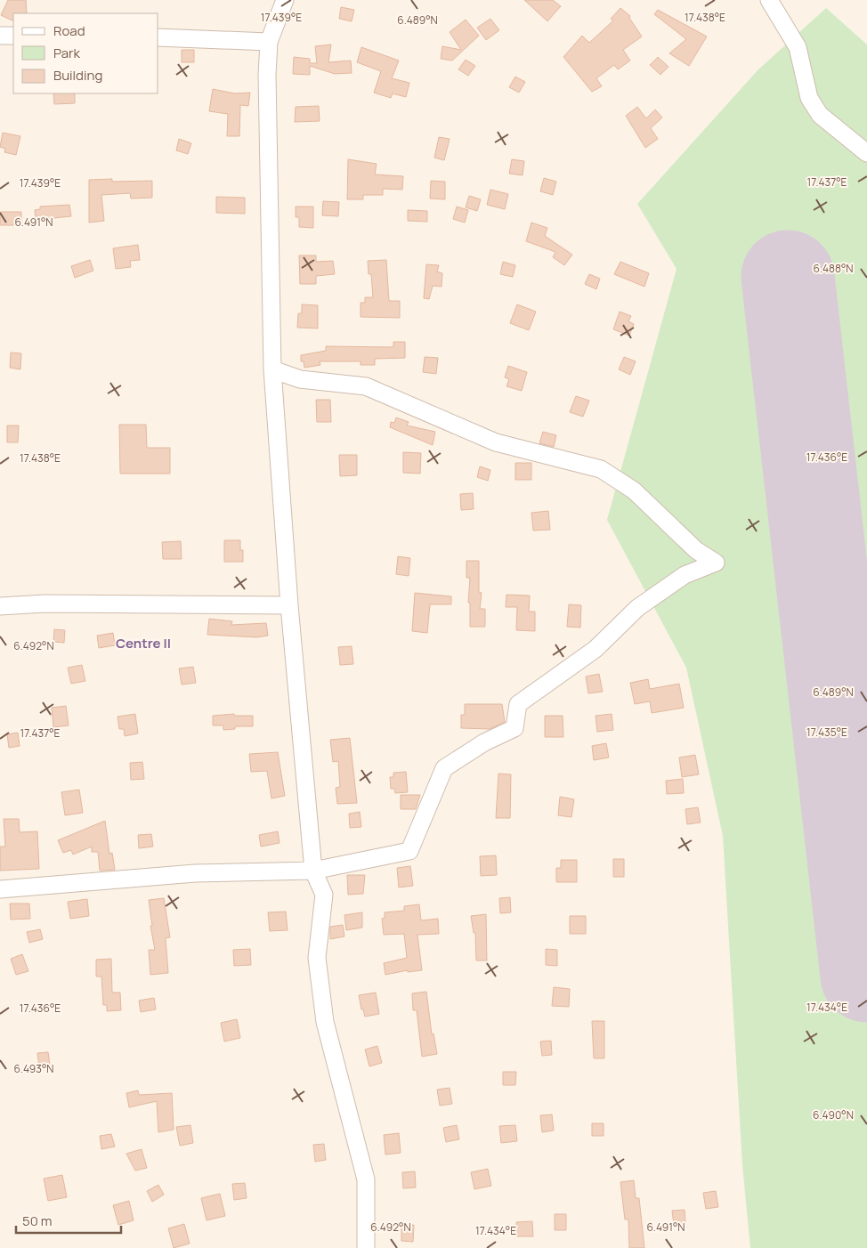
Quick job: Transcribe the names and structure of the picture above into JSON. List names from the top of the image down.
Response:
{
  "districts": ["Centre II"],
  "legend": ["Road", "Park", "Building"],
  "scale_bar": "50 m",
  "coordinates": [
    "17.439°E",
    "17.438°E",
    "6.489°N",
    "17.437°E",
    "6.491°N",
    "6.488°N",
    "17.436°E",
    "6.492°N",
    "17.435°E",
    "17.434°E",
    "6.493°N",
    "6.490°N"
  ]
}
